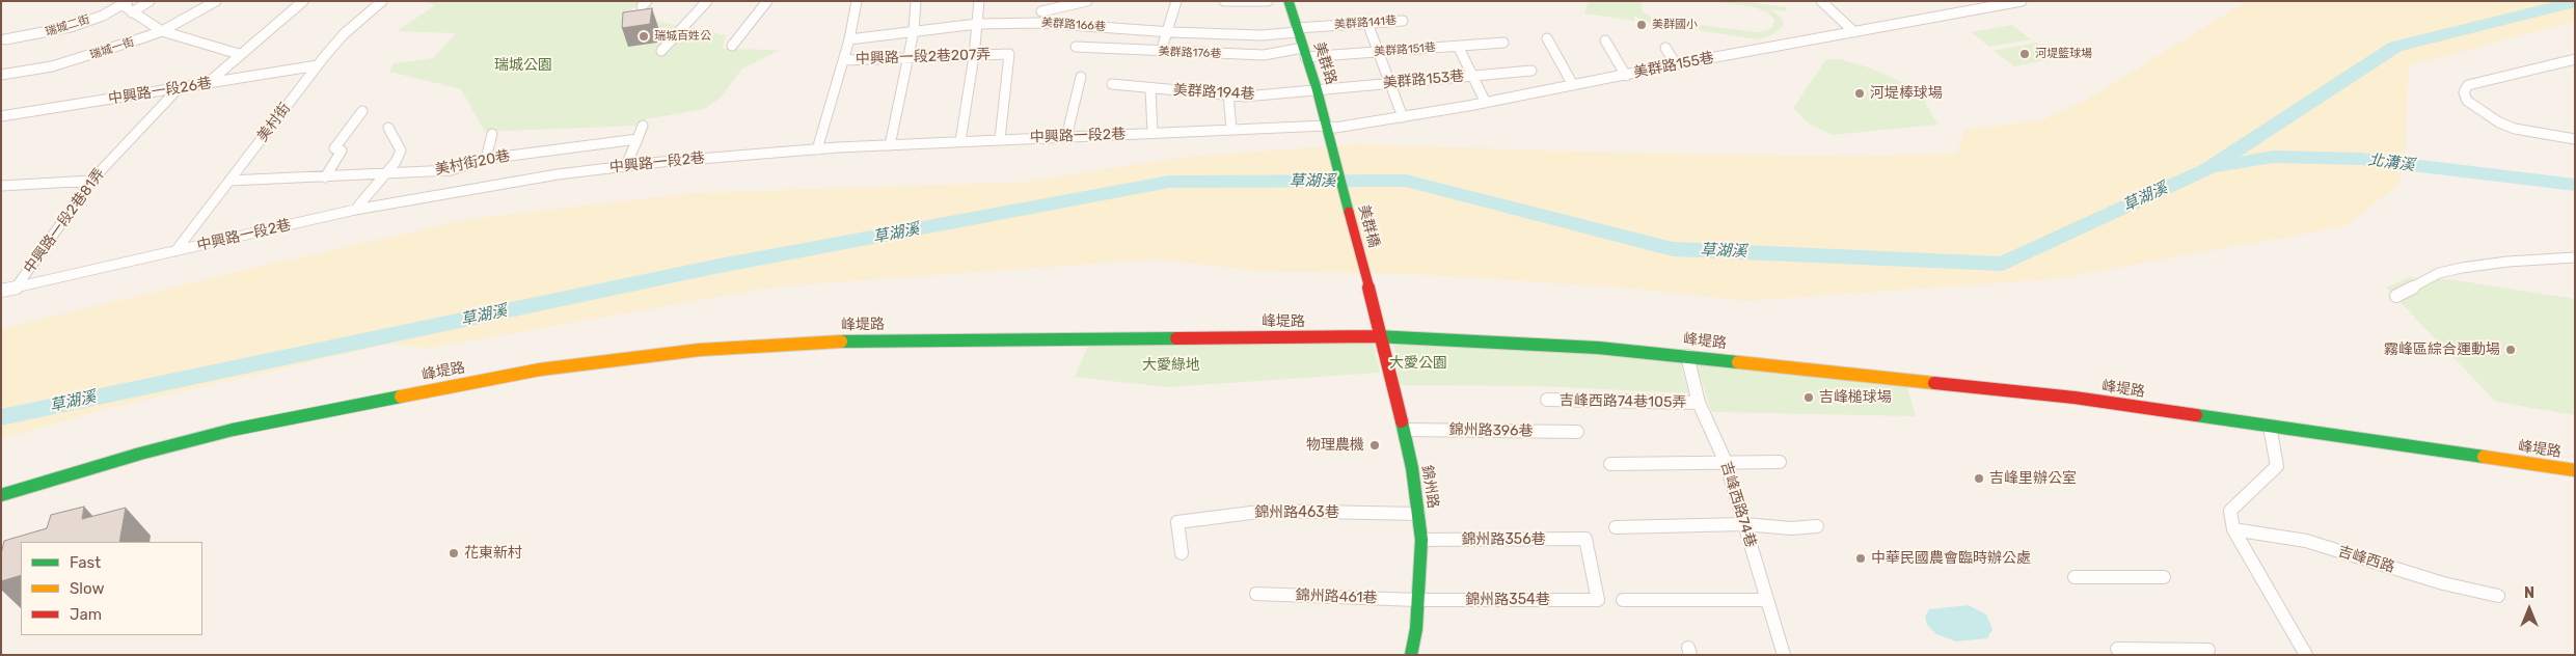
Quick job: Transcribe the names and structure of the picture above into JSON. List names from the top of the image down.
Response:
{
  "streets": {
    "street": [
      "美群路141巷",
      "美群路166巷",
      "瑞城二街",
      "瑞城一街",
      "美群路151巷",
      "美群路176巷",
      "中興路一段2巷207弄",
      "美群路",
      "美群路155巷",
      "美群路153巷",
      "中興路一段26巷",
      "美群路194巷",
      "美村街",
      "中興路一段2巷",
      "美村街20巷",
      "中興路一段2巷81弄",
      "美群橋",
      "峰堤路",
      "吉峰西路74巷105弄",
      "錦州路396巷",
      "錦州路",
      "吉峰西路74巷",
      "錦州路463巷",
      "錦州路356巷",
      "吉峰西路",
      "錦州路461巷",
      "錦州路354巷"
    ]
  },
  "crossings": [
    ["美群路141巷", "美群路166巷"],
    ["美群路141巷", "美群路"],
    ["美群路166巷", "美群路"],
    ["美群路151巷", "美群路176巷"],
    ["美群路151巷", "美群路"],
    ["美群路176巷", "美群路"],
    ["中興路一段2巷207弄", "中興路一段2巷"],
    ["美群路", "美群路155巷"],
    ["美群路", "美群路153巷"],
    ["美群路", "美群路194巷"],
    ["美群路", "中興路一段2巷"],
    ["美群路", "美群橋"],
    ["美群路155巷", "中興路一段2巷"],
    ["美群路155巷", "美群橋"],
    ["美群路153巷", "美群路194巷"],
    ["中興路一段26巷", "美村街"],
    ["中興路一段26巷", "中興路一段2巷81弄"],
    ["美村街", "中興路一段2巷"],
    ["美村街", "美村街20巷"],
    ["中興路一段2巷", "中興路一段2巷81弄"],
    ["中興路一段2巷", "美群橋"],
    ["美群橋", "峰堤路"],
    ["美群橋", "錦州路"],
    ["峰堤路", "錦州路"],
    ["峰堤路", "吉峰西路74巷"],
    ["吉峰西路74巷105弄", "吉峰西路74巷"],
    ["錦州路396巷", "錦州路"],
    ["錦州路", "錦州路463巷"],
    ["錦州路", "錦州路356巷"],
    ["錦州路", "錦州路461巷"],
    ["錦州路", "錦州路354巷"],
    ["錦州路356巷", "錦州路354巷"],
    ["錦州路461巷", "錦州路354巷"]
  ],
  "water": ["北溝溪", "草湖溪"],
  "parks": ["瑞城公園", "大愛公園", "大愛綠地"],
  "places": [
    "美群國小",
    "瑞城百姓公",
    "河堤籃球場",
    "河堤棒球場",
    "霧峰區綜合運動場",
    "吉峰槌球場",
    "物理農機",
    "吉峰里辦公室",
    "花東新村",
    "中華民國農會臨時辦公處"
  ],
  "legend": ["Fast", "Slow", "Jam"],
  "north": "top"
}
